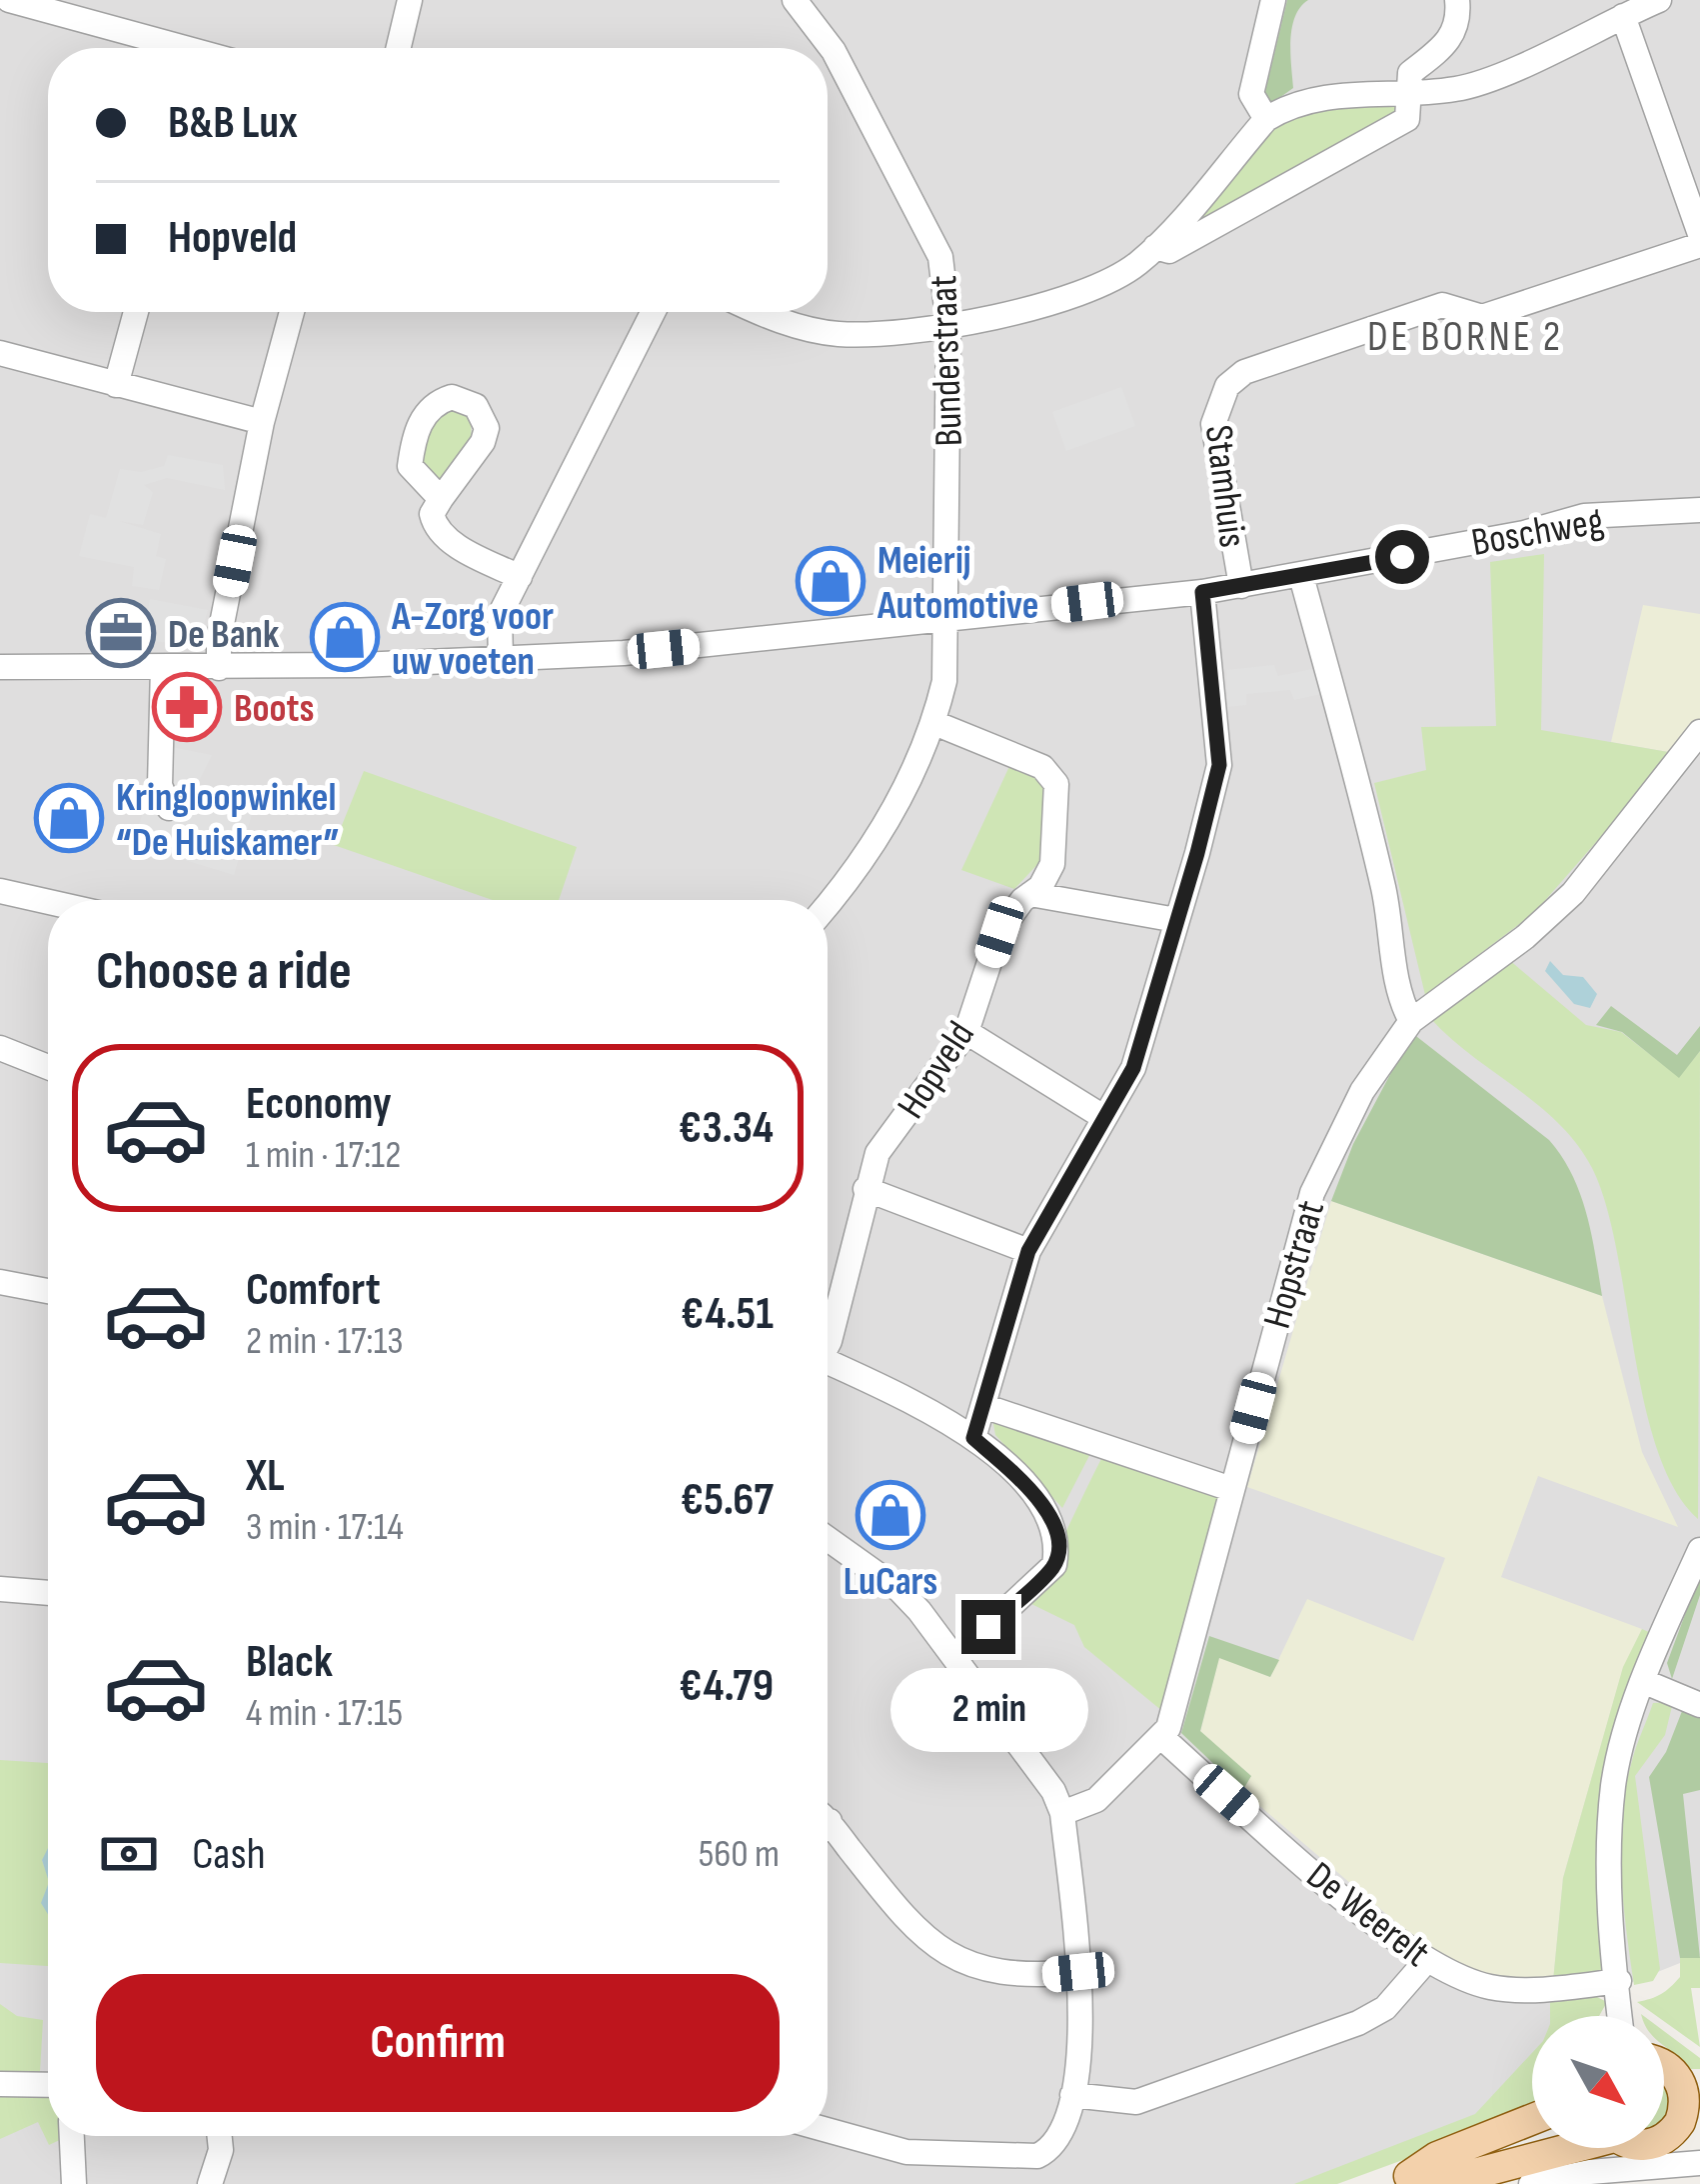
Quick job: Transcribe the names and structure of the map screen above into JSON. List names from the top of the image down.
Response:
{
  "streets": {
    "street": [
      "Bunderstraat",
      "Stamhuis",
      "Boschweg",
      "Hopveld",
      "Hopstraat",
      "De Weerelt"
    ]
  },
  "crossings": [
    ["Bunderstraat", "Boschweg"],
    ["Bunderstraat", "Hopveld"],
    ["Stamhuis", "Boschweg"],
    ["Hopstraat", "De Weerelt"]
  ],
  "districts": ["DE BORNE 2"],
  "places": {
    "shop": [
      "Meierij Automotive",
      "A-Zorg voor uw voeten",
      "Kringloopwinkel “De Huiskamer”",
      "LuCars"
    ],
    "office": ["De Bank"],
    "pharmacy": ["Boots"]
  },
  "north": "bottom right",
  "page": {
    "banner": ["B&B Lux", "Hopveld"],
    "heading": "Choose a ride",
    "list": [
      {
        "name": "Economy",
        "note": "1 min · 17:12",
        "value": "€3.34"
      },
      {
        "name": "Comfort",
        "note": "2 min · 17:13",
        "value": "€4.51"
      },
      {
        "name": "XL",
        "note": "3 min · 17:14",
        "value": "€5.67"
      },
      {
        "name": "Black",
        "note": "4 min · 17:15",
        "value": "€4.79"
      }
    ],
    "bubble": "2 min",
    "pay": ["Cash", "560 m"],
    "buttons": "Confirm"
  }
}
